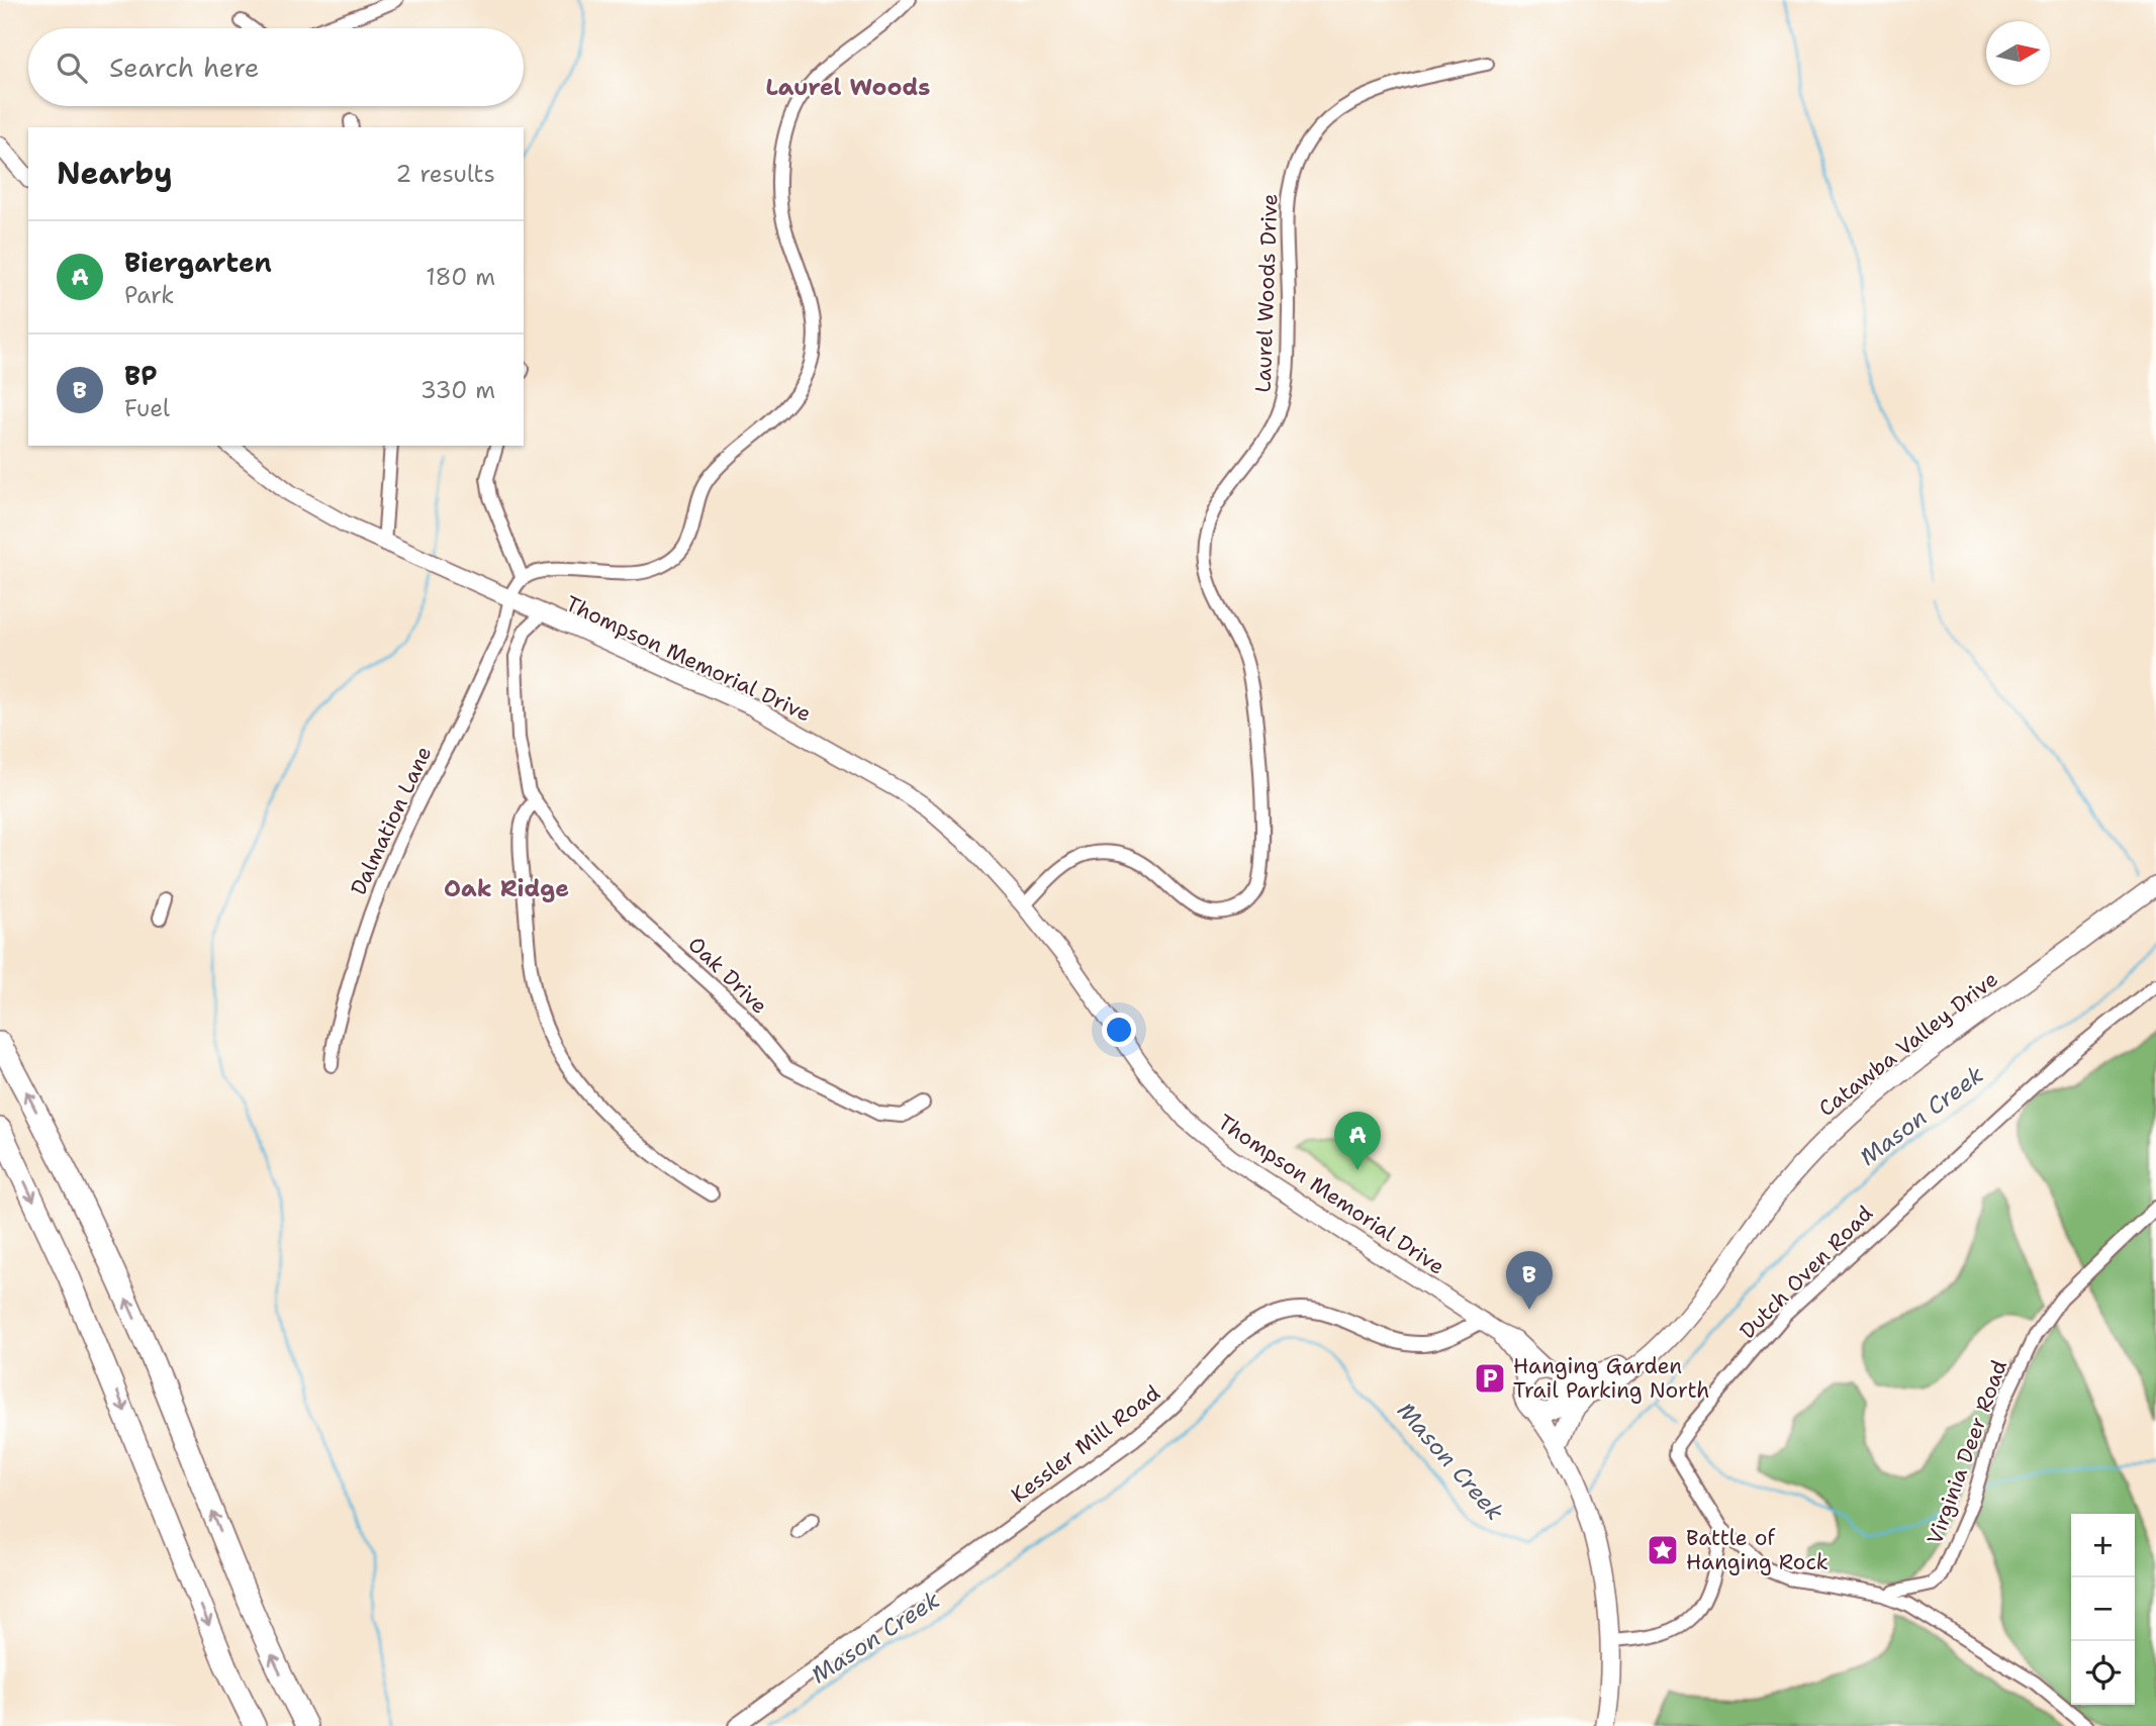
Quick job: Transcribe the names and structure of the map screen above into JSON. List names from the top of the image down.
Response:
{
  "streets": {
    "main road": ["Thompson Memorial Drive", "Catawba Valley Drive"],
    "street": [
      "Laurel Woods Drive",
      "Dalmation Lane",
      "Oak Drive",
      "Dutch Oven Road",
      "Kessler Mill Road",
      "Virginia Deer Road"
    ]
  },
  "crossings": [
    ["Laurel Woods Drive", "Thompson Memorial Drive"],
    ["Thompson Memorial Drive", "Dalmation Lane"],
    ["Thompson Memorial Drive", "Oak Drive"],
    ["Thompson Memorial Drive", "Catawba Valley Drive"],
    ["Thompson Memorial Drive", "Kessler Mill Road"]
  ],
  "districts": ["Laurel Woods", "Oak Ridge"],
  "water": ["Mason Creek"],
  "places": {
    "parking": ["Hanging Garden Trail Parking North"],
    "place": ["Battle of Hanging Rock"]
  },
  "north": "right",
  "page": {
    "search": "Search here",
    "heading": ["Nearby", "2 results"],
    "list": [
      {
        "mark": "A",
        "name": "Biergarten",
        "note": "Park",
        "value": "180 m"
      },
      {
        "mark": "B",
        "name": "BP",
        "note": "Fuel",
        "value": "330 m"
      }
    ],
    "pins": ["A", "B"],
    "map_buttons": ["+", "−"]
  }
}
